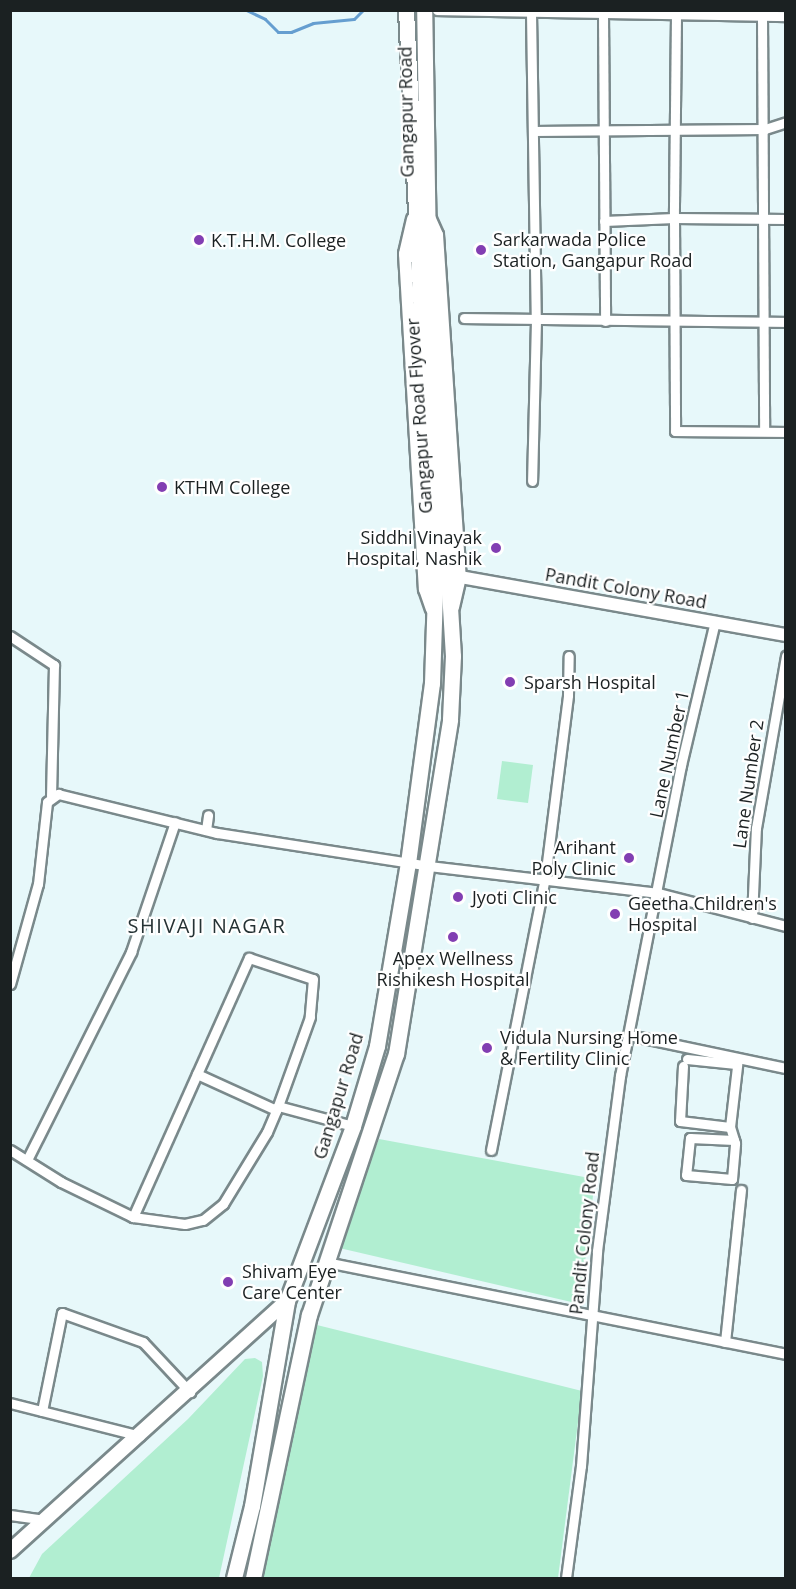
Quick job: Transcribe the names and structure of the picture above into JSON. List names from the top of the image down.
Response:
{
  "streets": {
    "main road": ["Gangapur Road", "Gangapur Road Flyover"],
    "street": ["Pandit Colony Road", "Lane Number 1", "Lane Number 2"]
  },
  "crossings": [
    ["Gangapur Road", "Gangapur Road Flyover"],
    ["Pandit Colony Road", "Lane Number 1"]
  ],
  "districts": ["SHIVAJI NAGAR"],
  "places": [
    "K.T.H.M. College",
    "Sarkarwada Police Station, Gangapur Road",
    "KTHM College",
    "Siddhi Vinayak Hospital, Nashik",
    "Sparsh Hospital",
    "Arihant Poly Clinic",
    "Jyoti Clinic",
    "Geetha Children's Hospital",
    "Apex Wellness Rishikesh Hospital",
    "Vidula Nursing Home & Fertility Clinic",
    "Shivam Eye Care Center"
  ]
}
